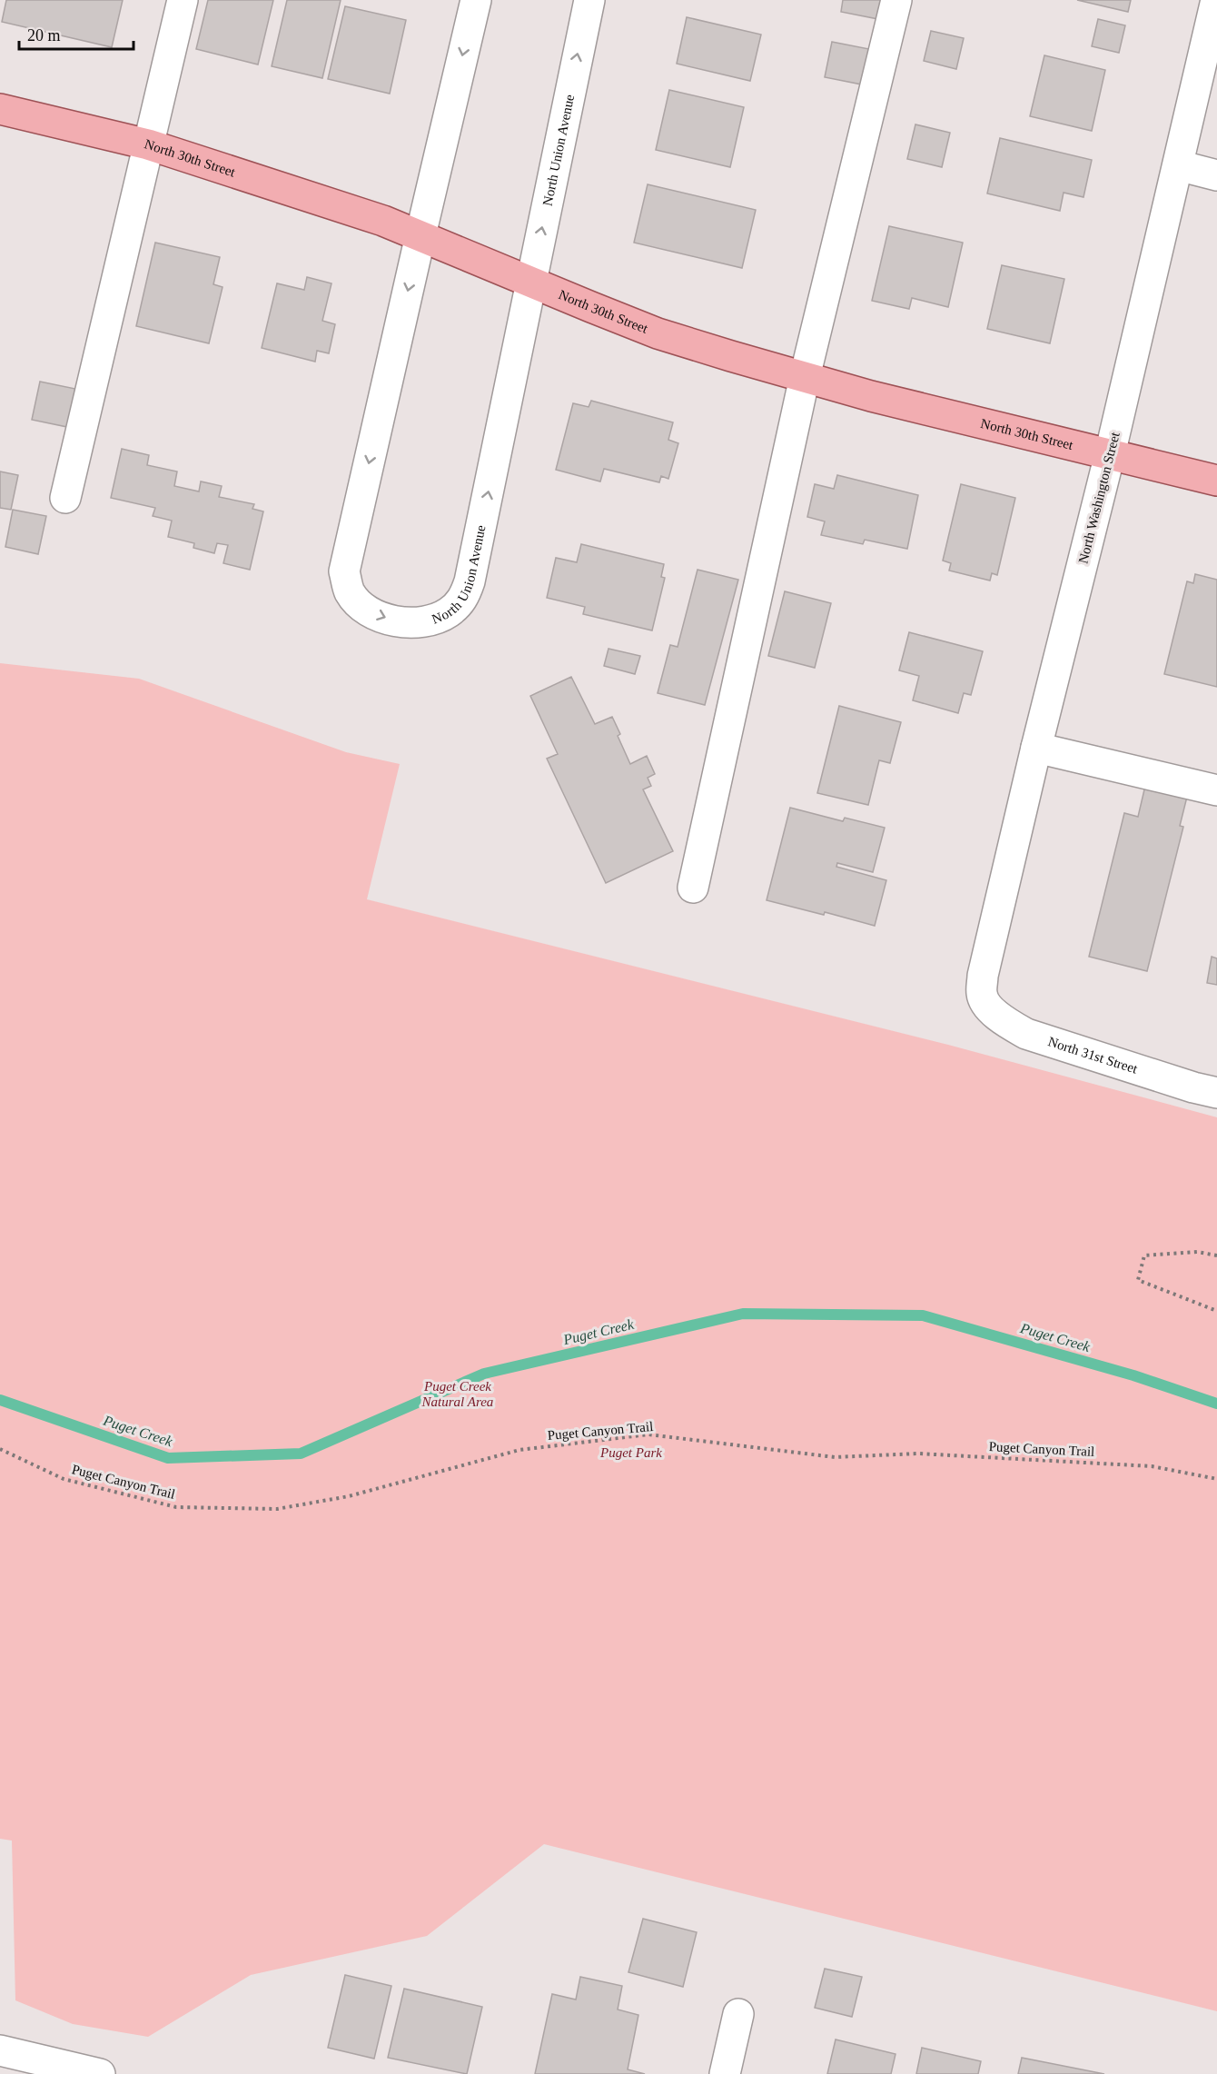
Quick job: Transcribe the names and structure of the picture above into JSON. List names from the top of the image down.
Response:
{
  "streets": {
    "main road": ["North 30th Street"],
    "street": ["North Union Avenue", "North Washington Street", "North 31st Street"],
    "path": ["Puget Canyon Trail"]
  },
  "crossings": [
    ["North Union Avenue", "North 30th Street"],
    ["North 30th Street", "North Washington Street"],
    ["North Washington Street", "North 31st Street"]
  ],
  "water": ["Puget Creek"],
  "parks": ["Puget Creek Natural Area", "Puget Park"],
  "scale_bar": "20 m"
}
